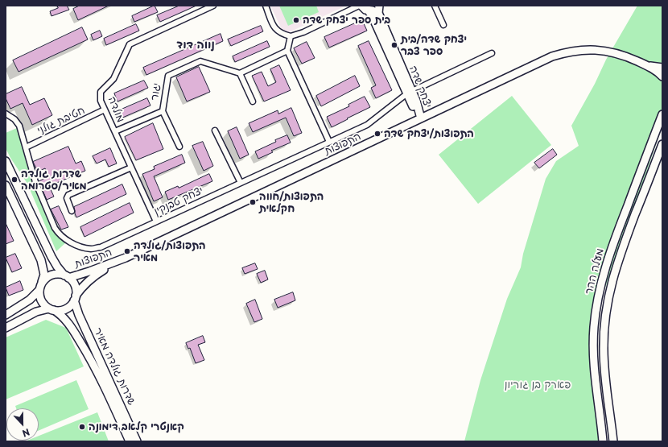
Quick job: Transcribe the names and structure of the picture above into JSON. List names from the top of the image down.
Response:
{
  "streets": {
    "main road": [
      "יצחק שדה",
      "התפוצות",
      "מעלה ההר",
      "שדרות גולדה מאיר"
    ],
    "street": [
      "יגור",
      "מולדה",
      "חטיבת גולני",
      "יצחק טבנקין"
    ]
  },
  "crossings": [
    ["יצחק שדה", "התפוצות"],
    ["יצחק שדה", "יצחק טבנקין"],
    ["יגור", "מולדה"],
    ["מולדה", "חטיבת גולני"],
    ["מולדה", "יצחק טבנקין"],
    ["חטיבת גולני", "יצחק טבנקין"],
    ["התפוצות", "שדרות גולדה מאיר"]
  ],
  "districts": ["נווה דוד"],
  "parks": ["פארק בן גוריון"],
  "places": [
    "בית ספר יצחק שדה",
    "יצחק שדה/בית ספר צבר",
    "התפוצות/יצחק שדה",
    "שדרות גולדה מאיר/סטרומה",
    "התפוצות/חווה חקלאית",
    "התפוצות/גולדה מאיר",
    "קאנטרי קלאב דימונה"
  ],
  "north": "bottom"
}
